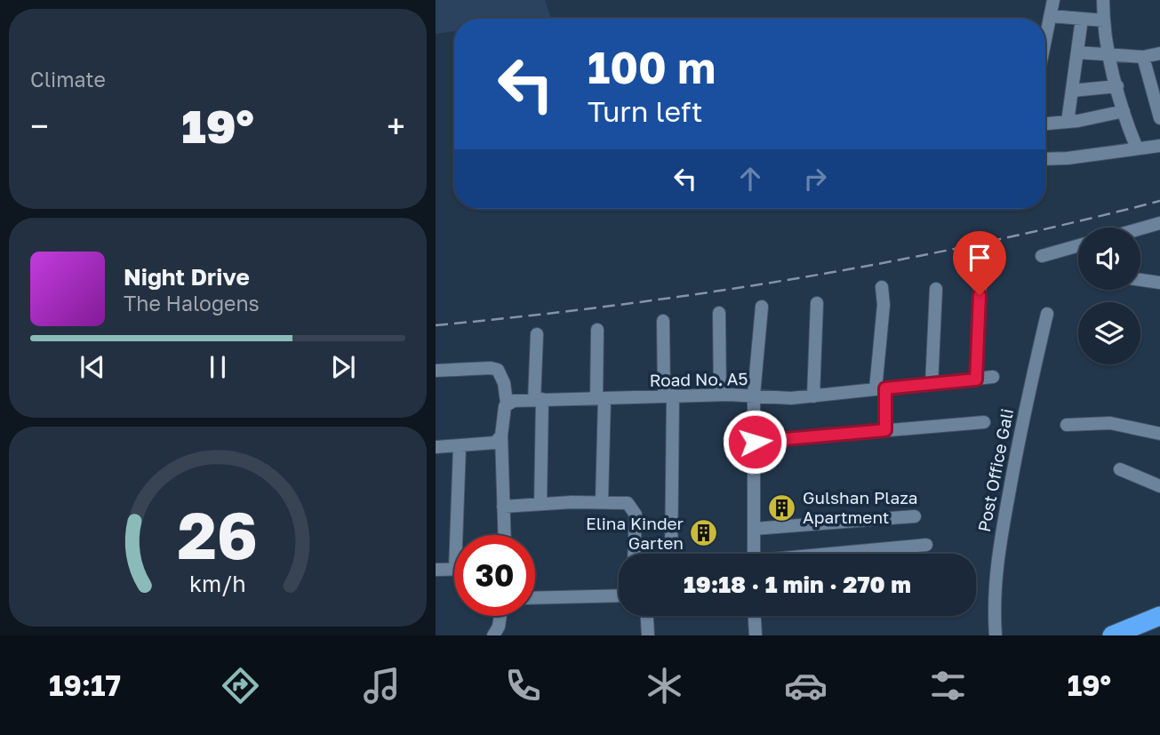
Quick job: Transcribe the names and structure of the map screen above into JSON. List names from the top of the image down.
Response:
{
  "streets": {
    "street": ["Road No. A5", "Post Office Gali"]
  },
  "places": {
    "building": ["Gulshan Plaza Apartment", "Elina Kinder Garten"]
  },
  "page": {
    "tile": "Climate",
    "turn": ["100 m", "Turn left"],
    "heat": ["−", "19°", "+"],
    "song": ["Night Drive", "The Halogens"],
    "limit": "30",
    "trip": "19:18 · 1 min · 270 m",
    "tabs": ["19:17", "19°"],
    "gauge": ["26", "km/h"]
  }
}
